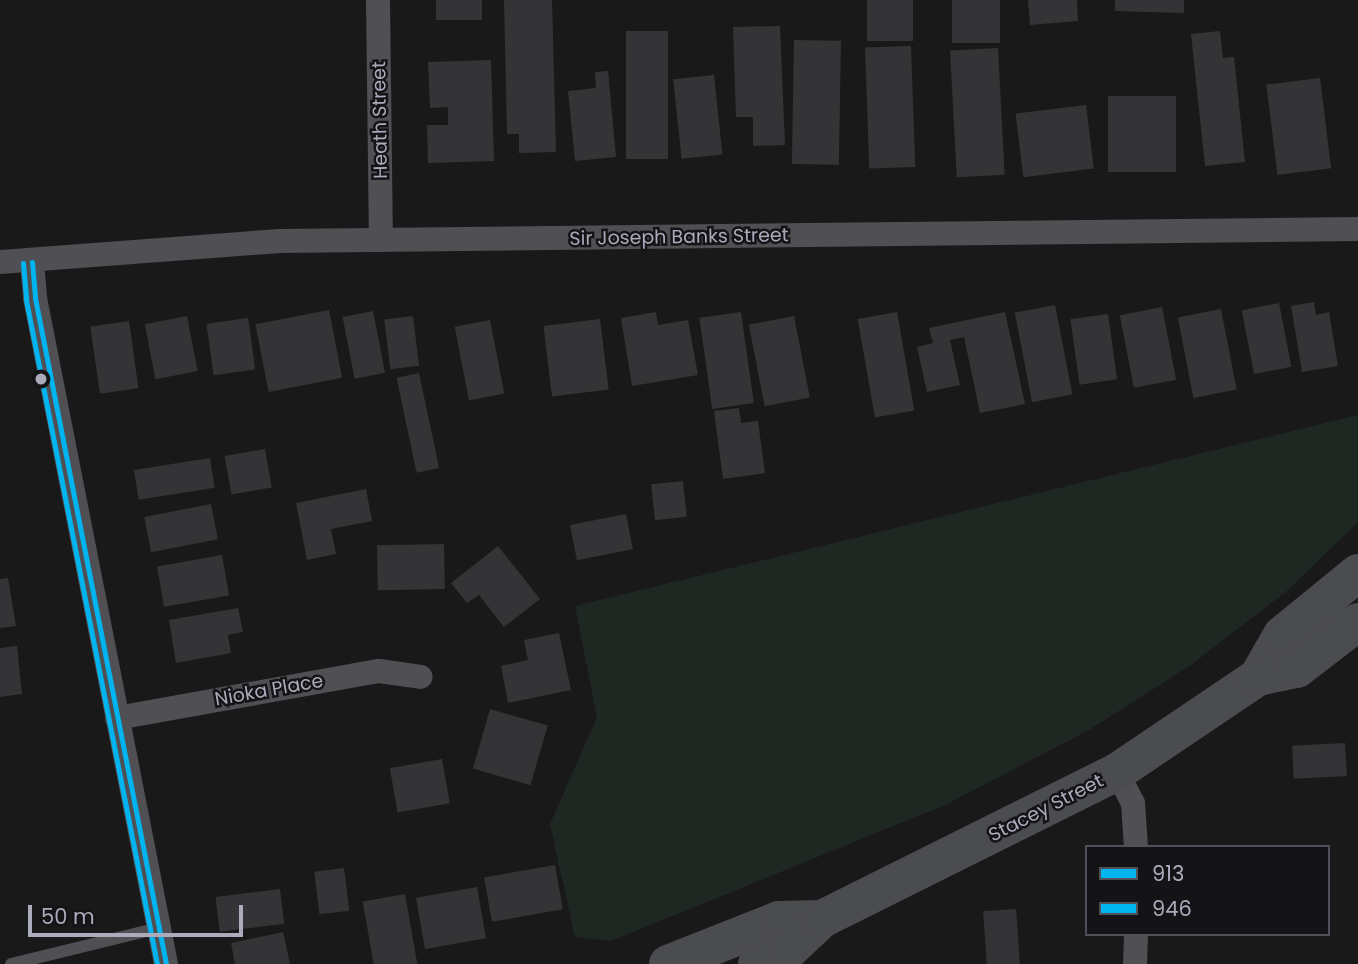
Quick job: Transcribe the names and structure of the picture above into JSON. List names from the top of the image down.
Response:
{
  "streets": {
    "highway": ["Stacey Street"],
    "street": ["Heath Street", "Sir Joseph Banks Street", "Nioka Place"]
  },
  "crossings": [
    ["Heath Street", "Sir Joseph Banks Street"]
  ],
  "lines": ["transit line 913", "transit line 946"],
  "legend": ["913", "946"],
  "scale_bar": "50 m"
}
